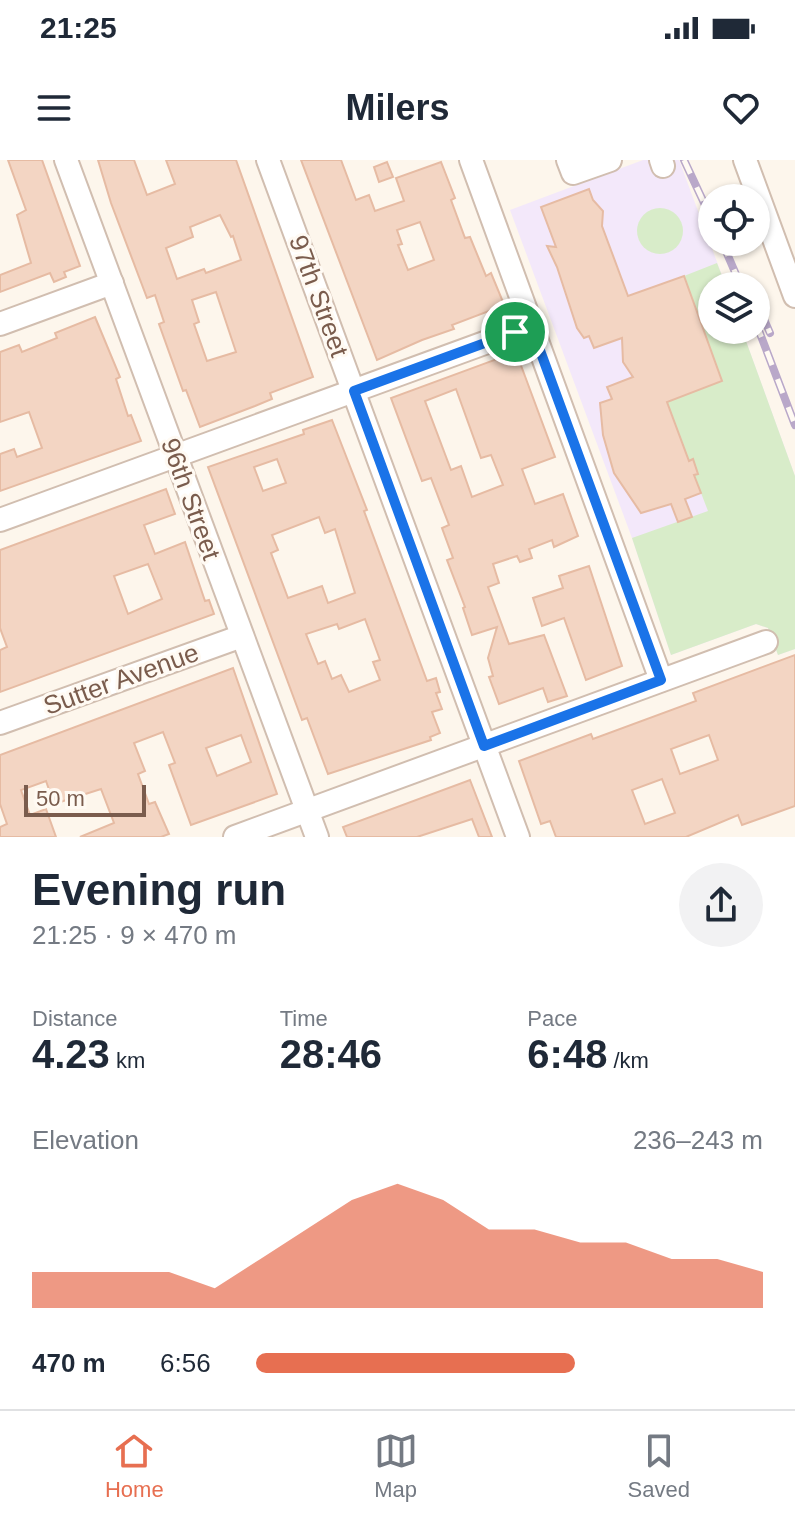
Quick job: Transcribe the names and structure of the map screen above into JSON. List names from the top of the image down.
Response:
{
  "streets": {
    "street": ["97th Street", "96th Street", "Sutter Avenue"]
  },
  "crossings": [
    ["96th Street", "Sutter Avenue"]
  ],
  "scale_bar": "50 m",
  "page": {
    "status": "21:25",
    "header": "Milers",
    "scale": "50 m",
    "heading": ["Evening run", "21:25 · 9 × 470 m"],
    "stats": [
      ["Distance", "4.23 km"],
      ["Time", "28:46"],
      ["Pace", "6:48 /km"]
    ],
    "chart": ["Elevation", "236–243 m"],
    "list": [
      {
        "name": "470 m",
        "note": "6:56"
      }
    ],
    "tabs": ["Home", "Map", "Saved"]
  }
}
